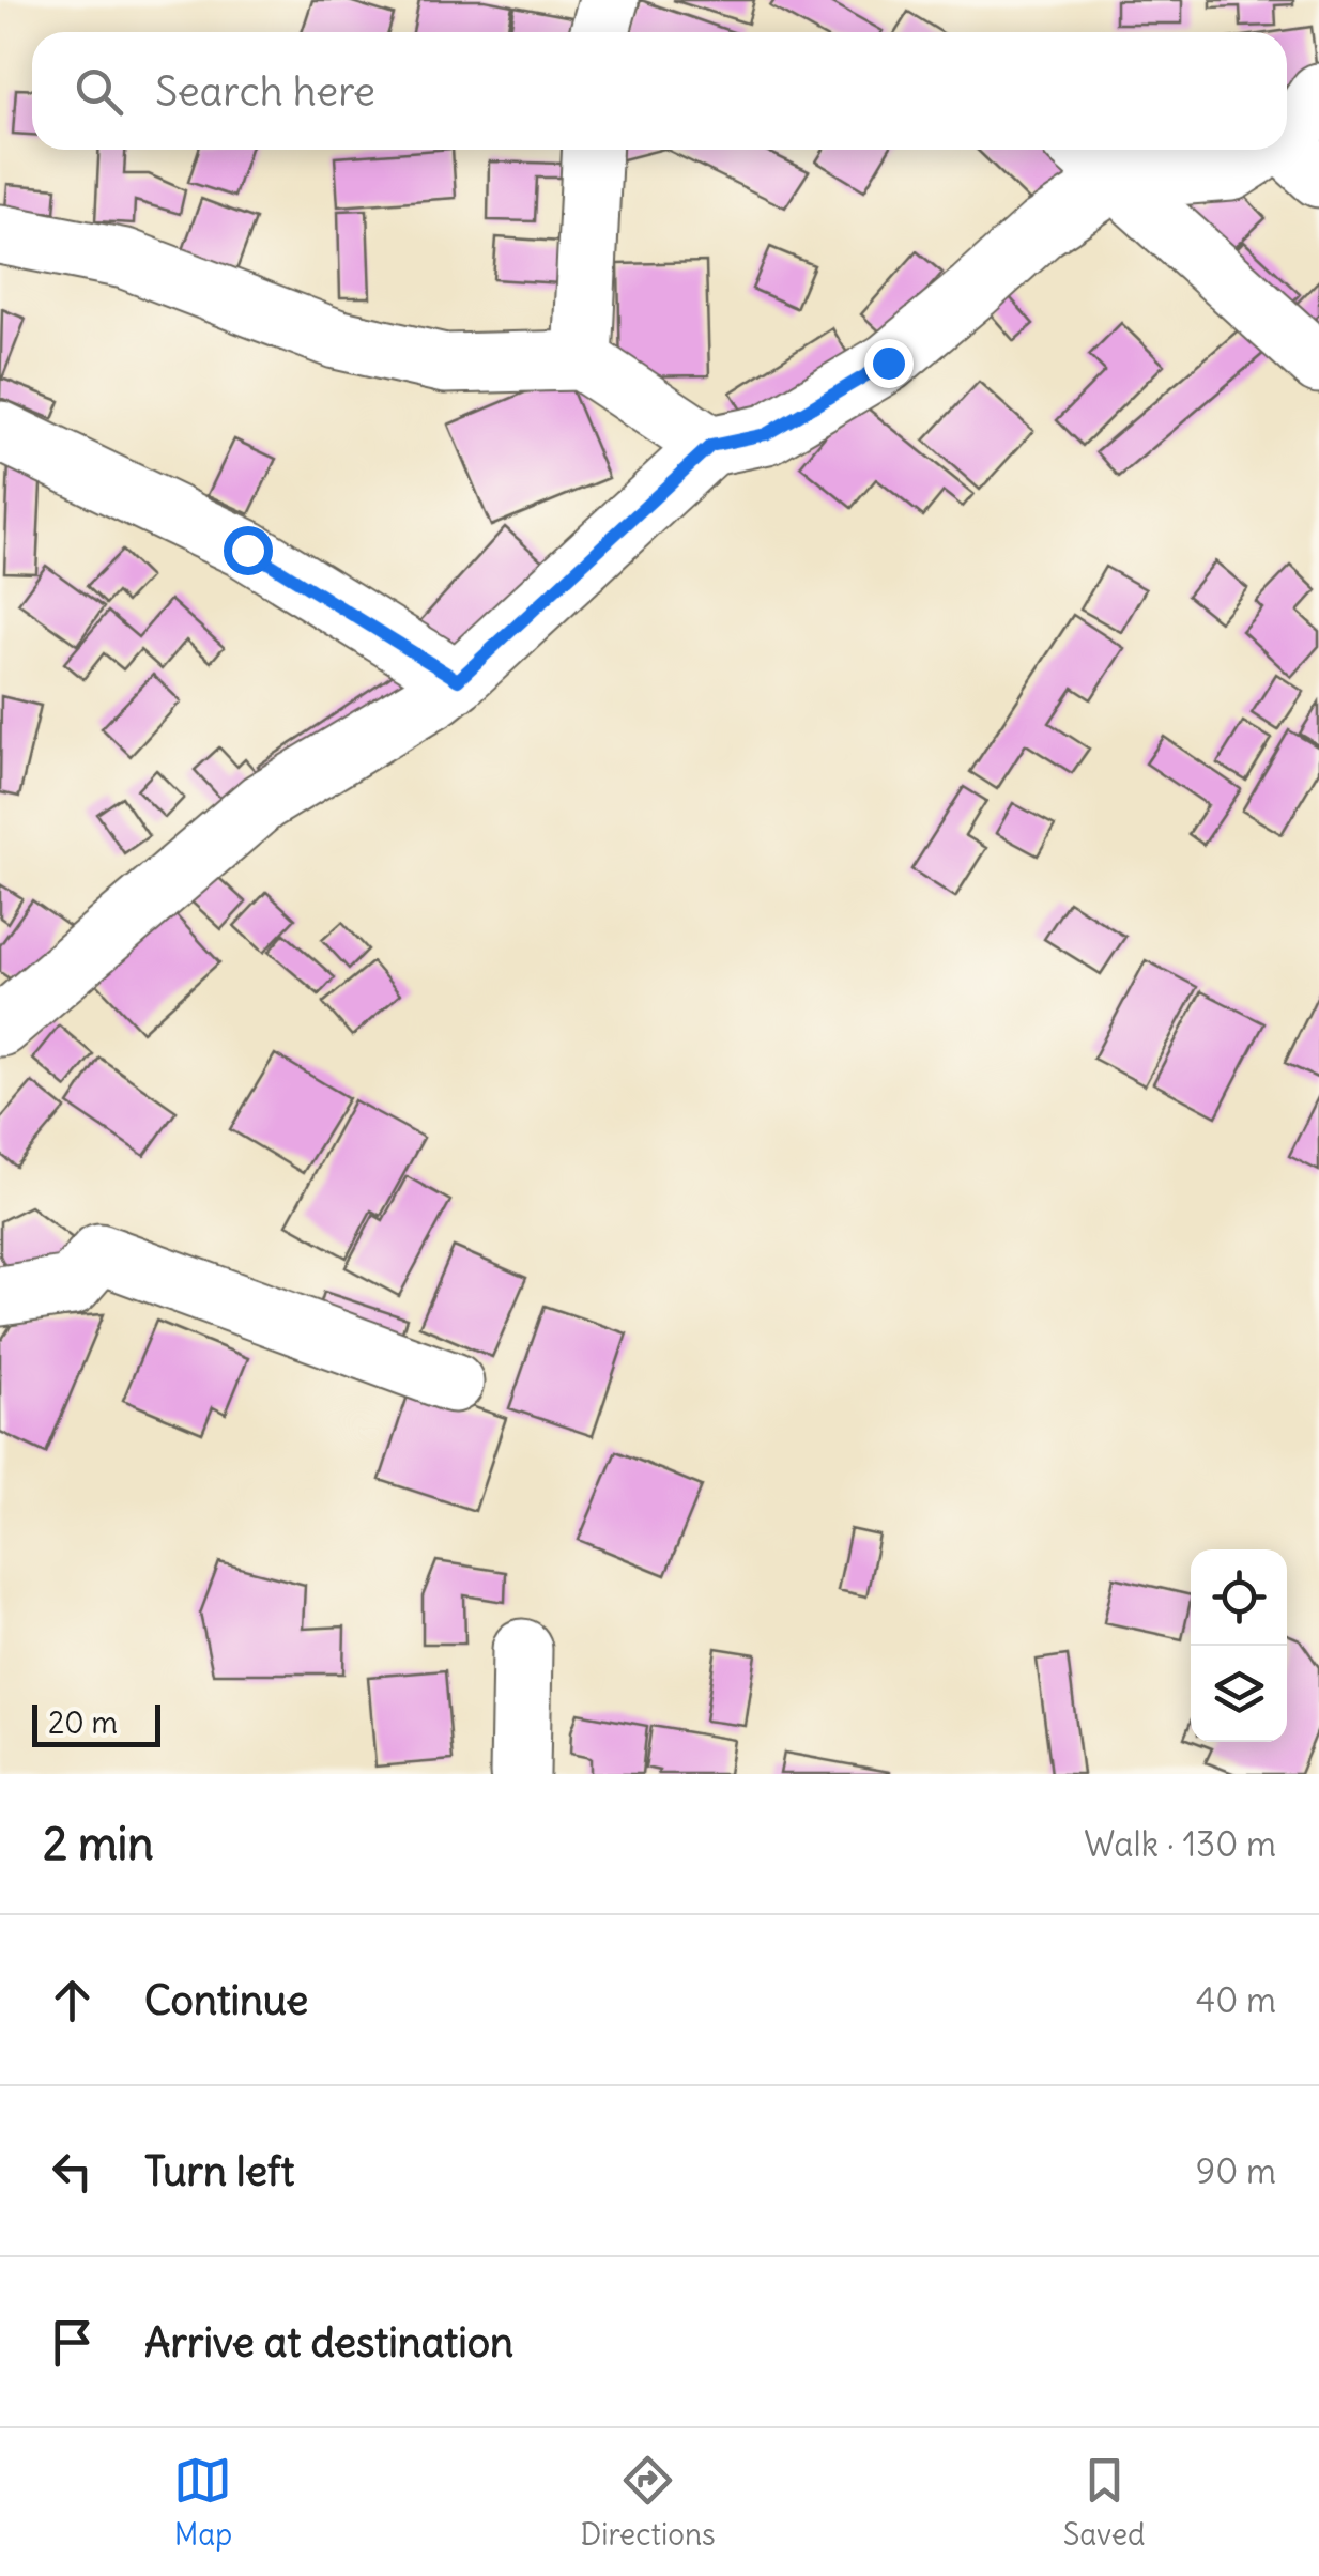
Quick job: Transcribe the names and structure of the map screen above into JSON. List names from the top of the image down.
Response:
{
  "scale_bar": "20 m",
  "page": {
    "search": "Search here",
    "scale": "20 m",
    "heading": ["2 min", "Walk · 130 m"],
    "list": [
      ["Continue", "40 m"],
      ["Turn left", "90 m"],
      "Arrive at destination"
    ],
    "nav": ["Map", "Directions", "Saved"]
  }
}
